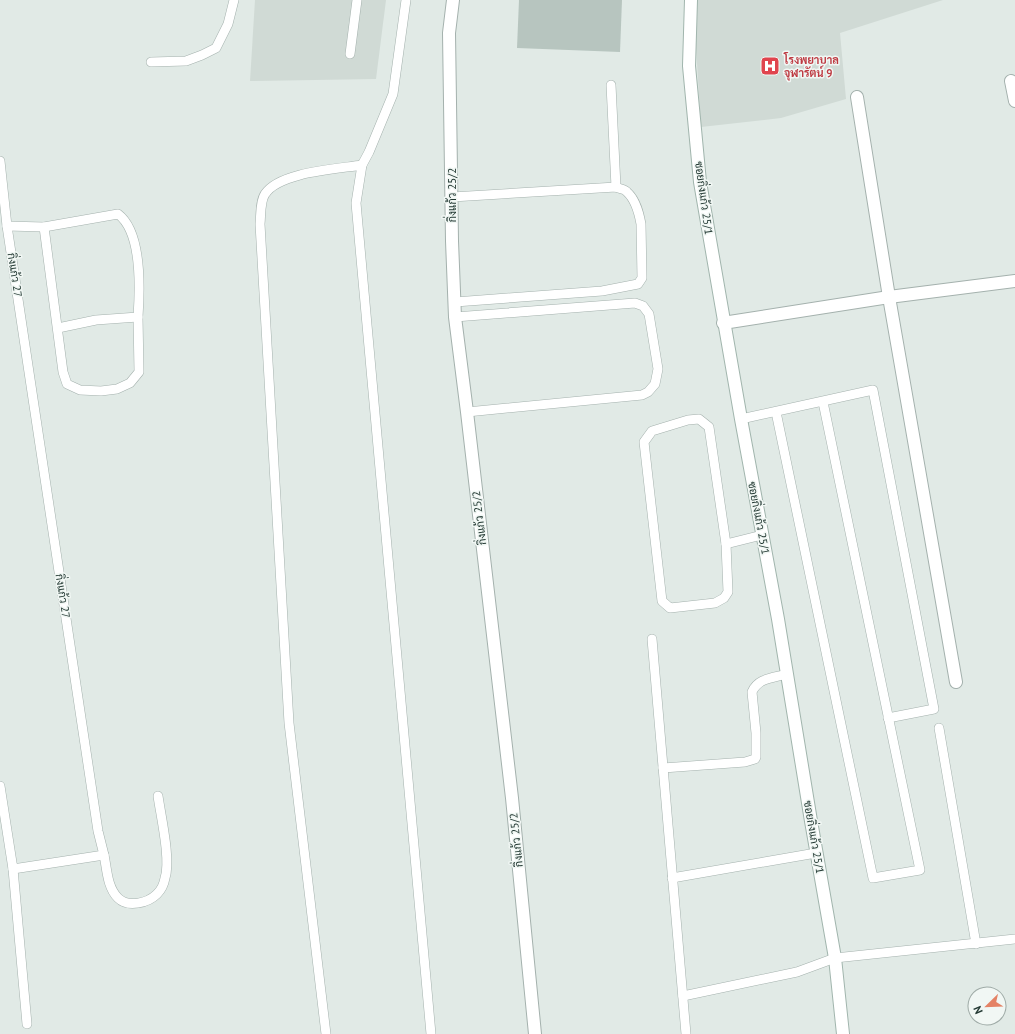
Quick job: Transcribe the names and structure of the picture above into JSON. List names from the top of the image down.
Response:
{
  "streets": {
    "street": ["กิ่งแก้ว 25/2", "ซอยกิ่งแก้ว 25/1"],
    "lane": ["กิ่งแก้ว 27"]
  },
  "places": {
    "hospital": ["โรงพยาบาล จุฬารัตน์ 9"]
  },
  "north": "bottom left"
}
